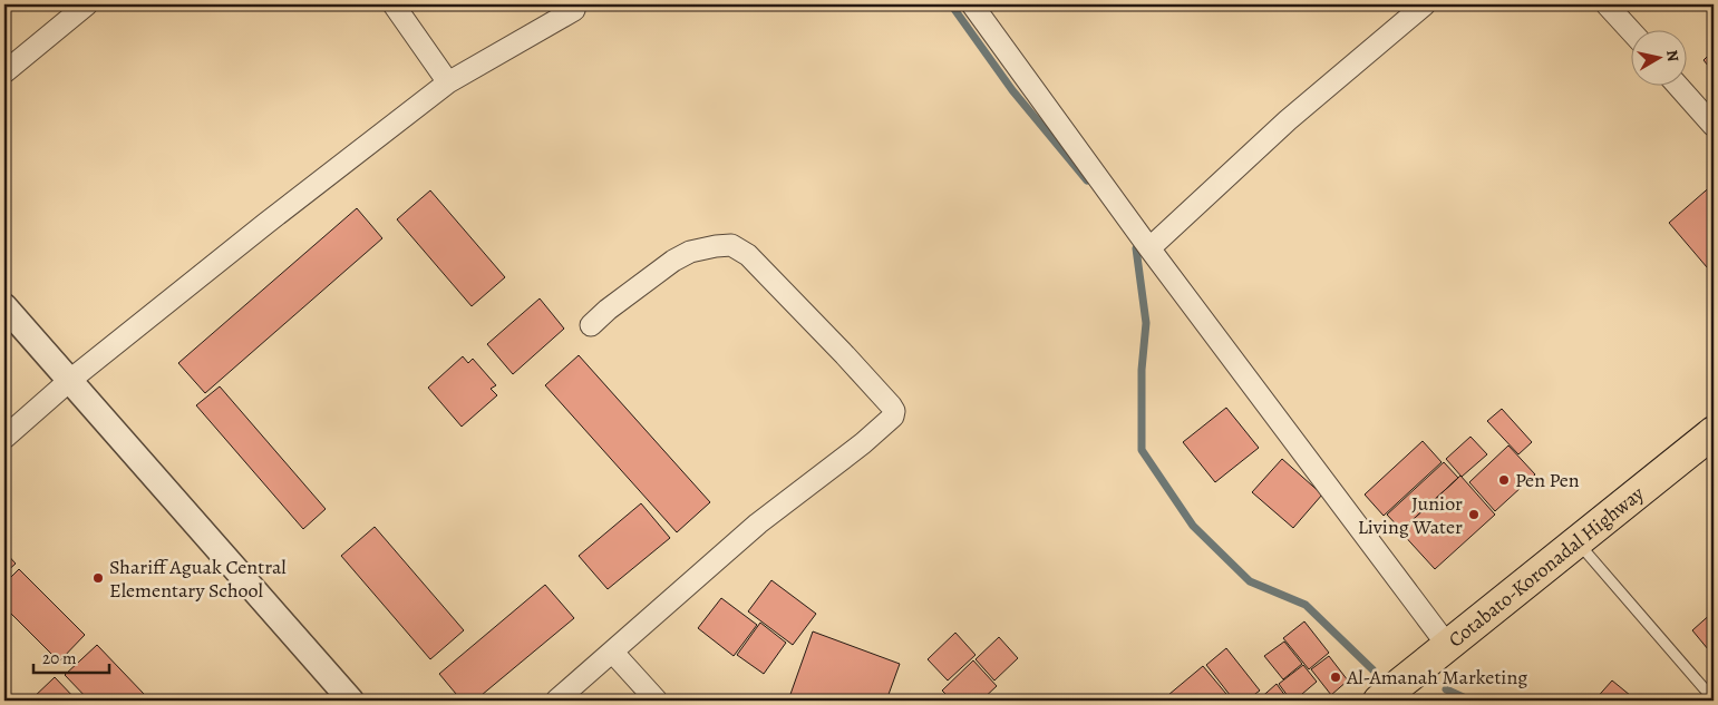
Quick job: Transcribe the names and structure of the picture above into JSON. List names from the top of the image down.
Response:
{
  "streets": {
    "highway": ["Cotabato-Koronadal Highway"]
  },
  "places": [
    "Pen Pen",
    "Junior Living Water",
    "Shariff Aguak Central Elementary School",
    "Al-Amanah Marketing"
  ],
  "scale_bar": "20 m",
  "north": "right"
}
